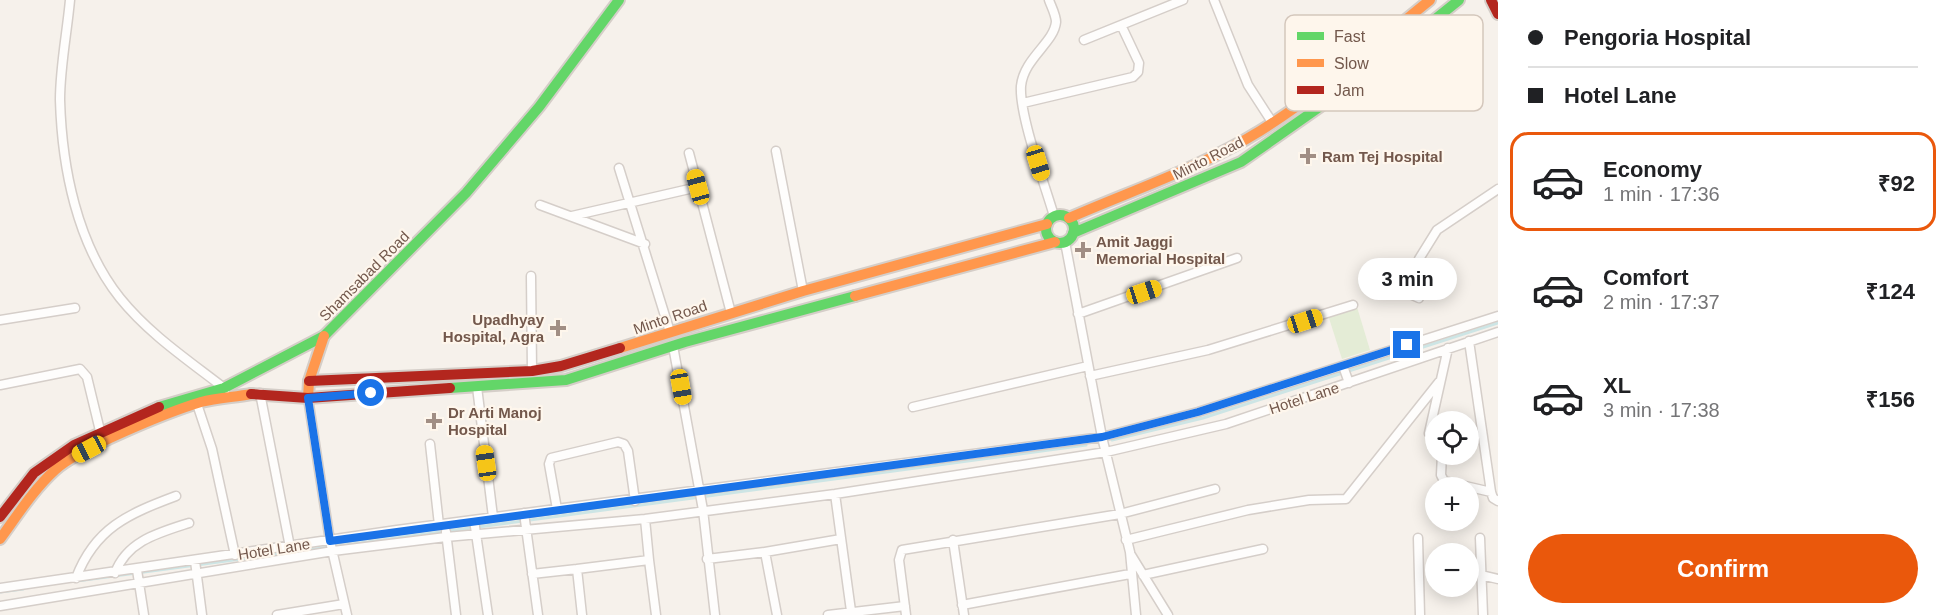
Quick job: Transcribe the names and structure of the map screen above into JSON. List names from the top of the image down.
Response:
{
  "streets": {
    "street": ["Minto Road", "Shamsabad Road", "Hotel Lane"]
  },
  "crossings": [
    ["Minto Road", "Shamsabad Road"]
  ],
  "places": {
    "health": [
      "Ram Tej Hospital",
      "Amit Jaggi Memorial Hospital",
      "Upadhyay Hospital, Agra",
      "Dr Arti Manoj Hospital"
    ]
  },
  "legend": ["Fast", "Slow", "Jam"],
  "page": {
    "banner": ["Pengoria Hospital", "Hotel Lane"],
    "list": [
      {
        "name": "Economy",
        "note": "1 min · 17:36",
        "value": "₹92"
      },
      {
        "name": "Comfort",
        "note": "2 min · 17:37",
        "value": "₹124"
      },
      {
        "name": "XL",
        "note": "3 min · 17:38",
        "value": "₹156"
      }
    ],
    "bubble": "3 min",
    "map_buttons": ["+", "−"],
    "buttons": "Confirm"
  }
}
